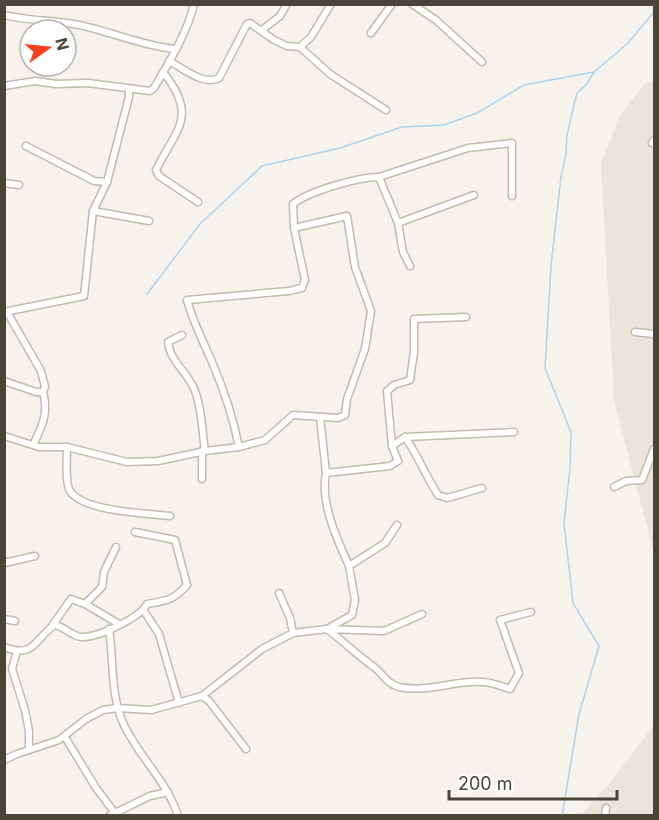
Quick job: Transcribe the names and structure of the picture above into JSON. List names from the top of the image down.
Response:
{
  "scale_bar": "200 m",
  "north": "right"
}
